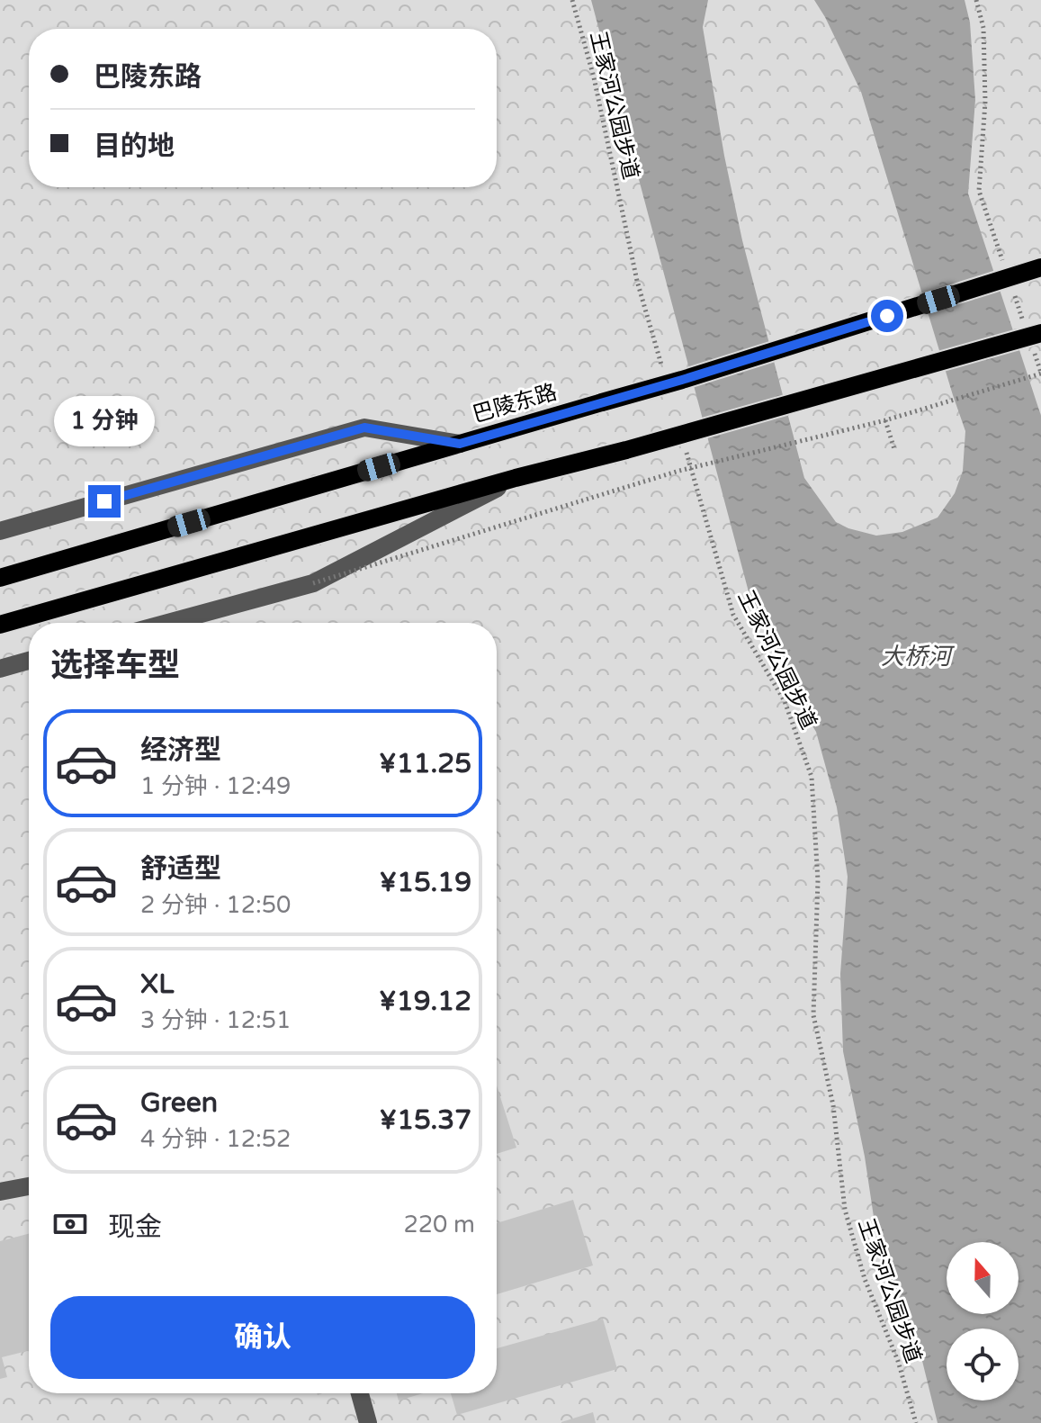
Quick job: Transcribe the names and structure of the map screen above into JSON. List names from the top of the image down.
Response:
{
  "streets": {
    "main road": ["巴陵东路"],
    "path": ["王家河公园步道"]
  },
  "water": ["大桥河"],
  "north": "top",
  "page": {
    "banner": ["巴陵东路", "目的地"],
    "bubble": "1 分钟",
    "heading": "选择车型",
    "list": [
      {
        "name": "经济型",
        "note": "1 分钟 · 12:49",
        "value": "¥11.25"
      },
      {
        "name": "舒适型",
        "note": "2 分钟 · 12:50",
        "value": "¥15.19"
      },
      {
        "name": "XL",
        "note": "3 分钟 · 12:51",
        "value": "¥19.12"
      },
      {
        "name": "Green",
        "note": "4 分钟 · 12:52",
        "value": "¥15.37"
      }
    ],
    "pay": ["现金", "220 m"],
    "buttons": "确认"
  }
}
